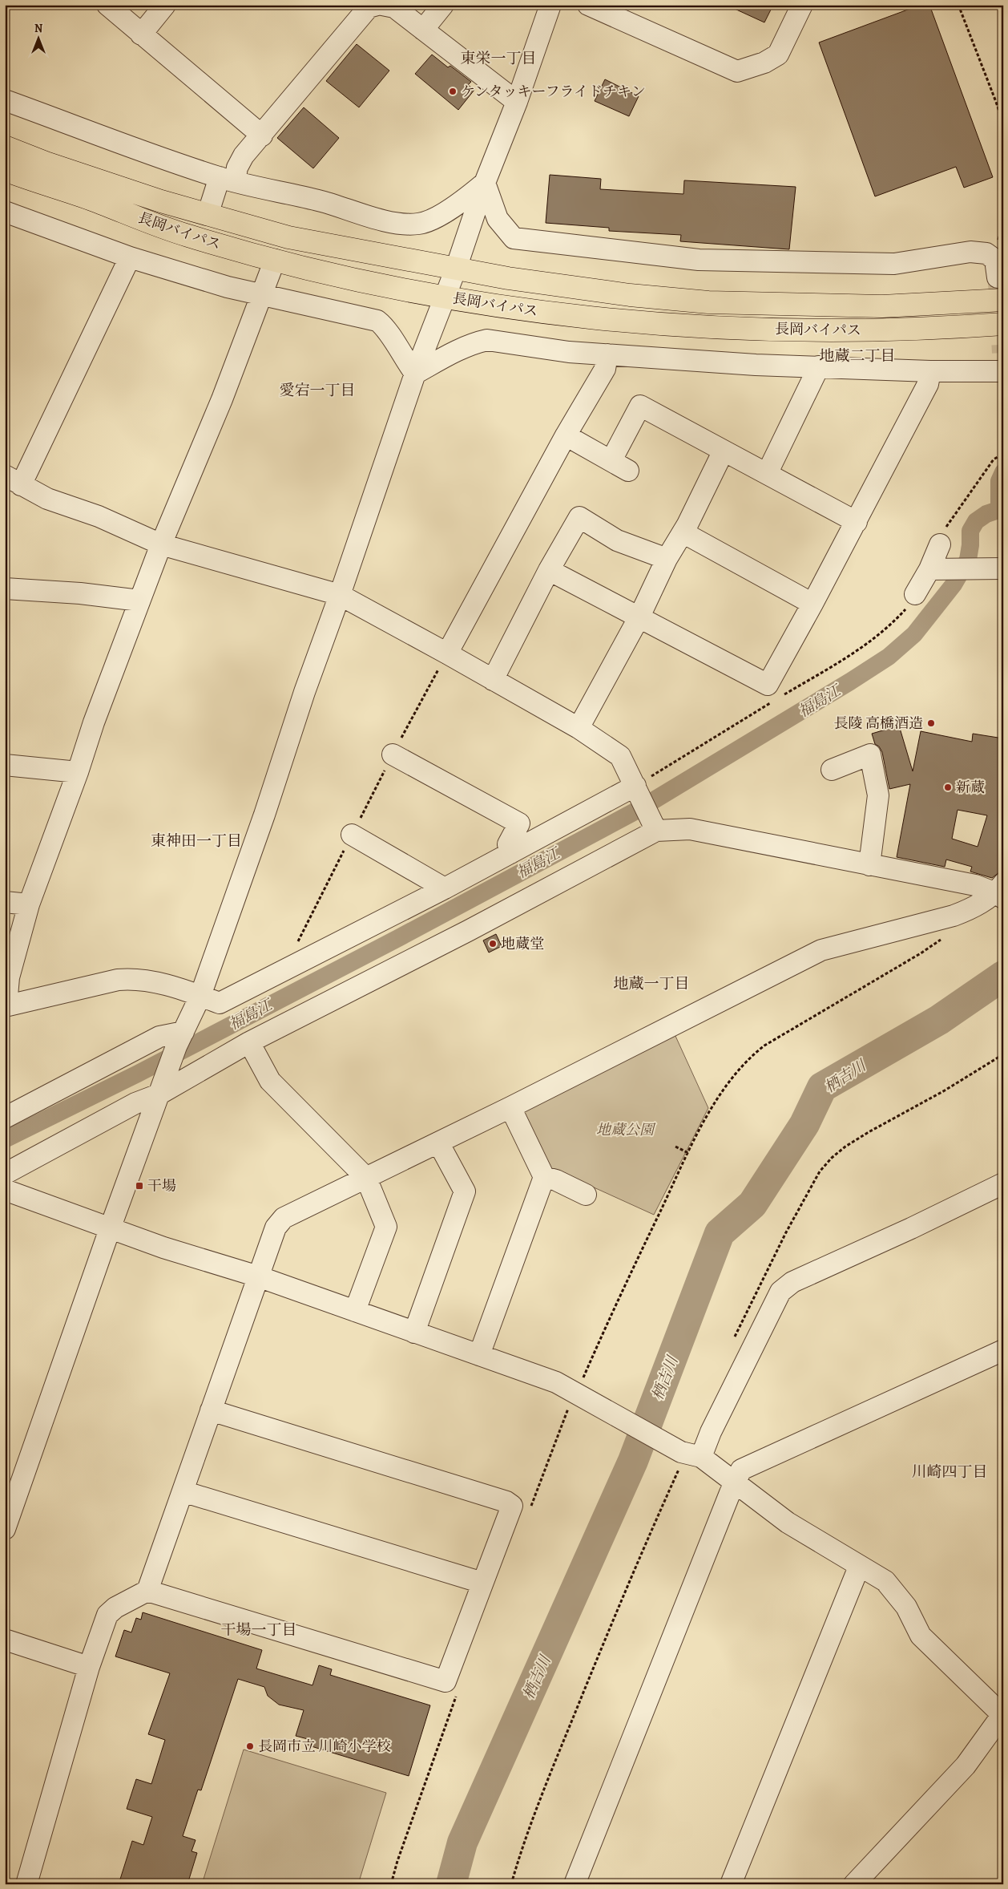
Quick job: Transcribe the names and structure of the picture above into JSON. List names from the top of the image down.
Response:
{
  "streets": {
    "highway": ["長岡バイパス"]
  },
  "districts": [
    "東栄一丁目",
    "地蔵二丁目",
    "愛宕一丁目",
    "東神田一丁目",
    "地蔵一丁目",
    "川崎四丁目",
    "干場一丁目"
  ],
  "water": ["福島江", "栖吉川"],
  "parks": ["地蔵公園"],
  "places": {
    "other": [
      "ケンタッキーフライドチキン",
      "長陵 高橋酒造",
      "新蔵",
      "地蔵堂",
      "長岡市立 川崎小学校"
    ],
    "transit": ["干場"]
  },
  "north": "top"
}
